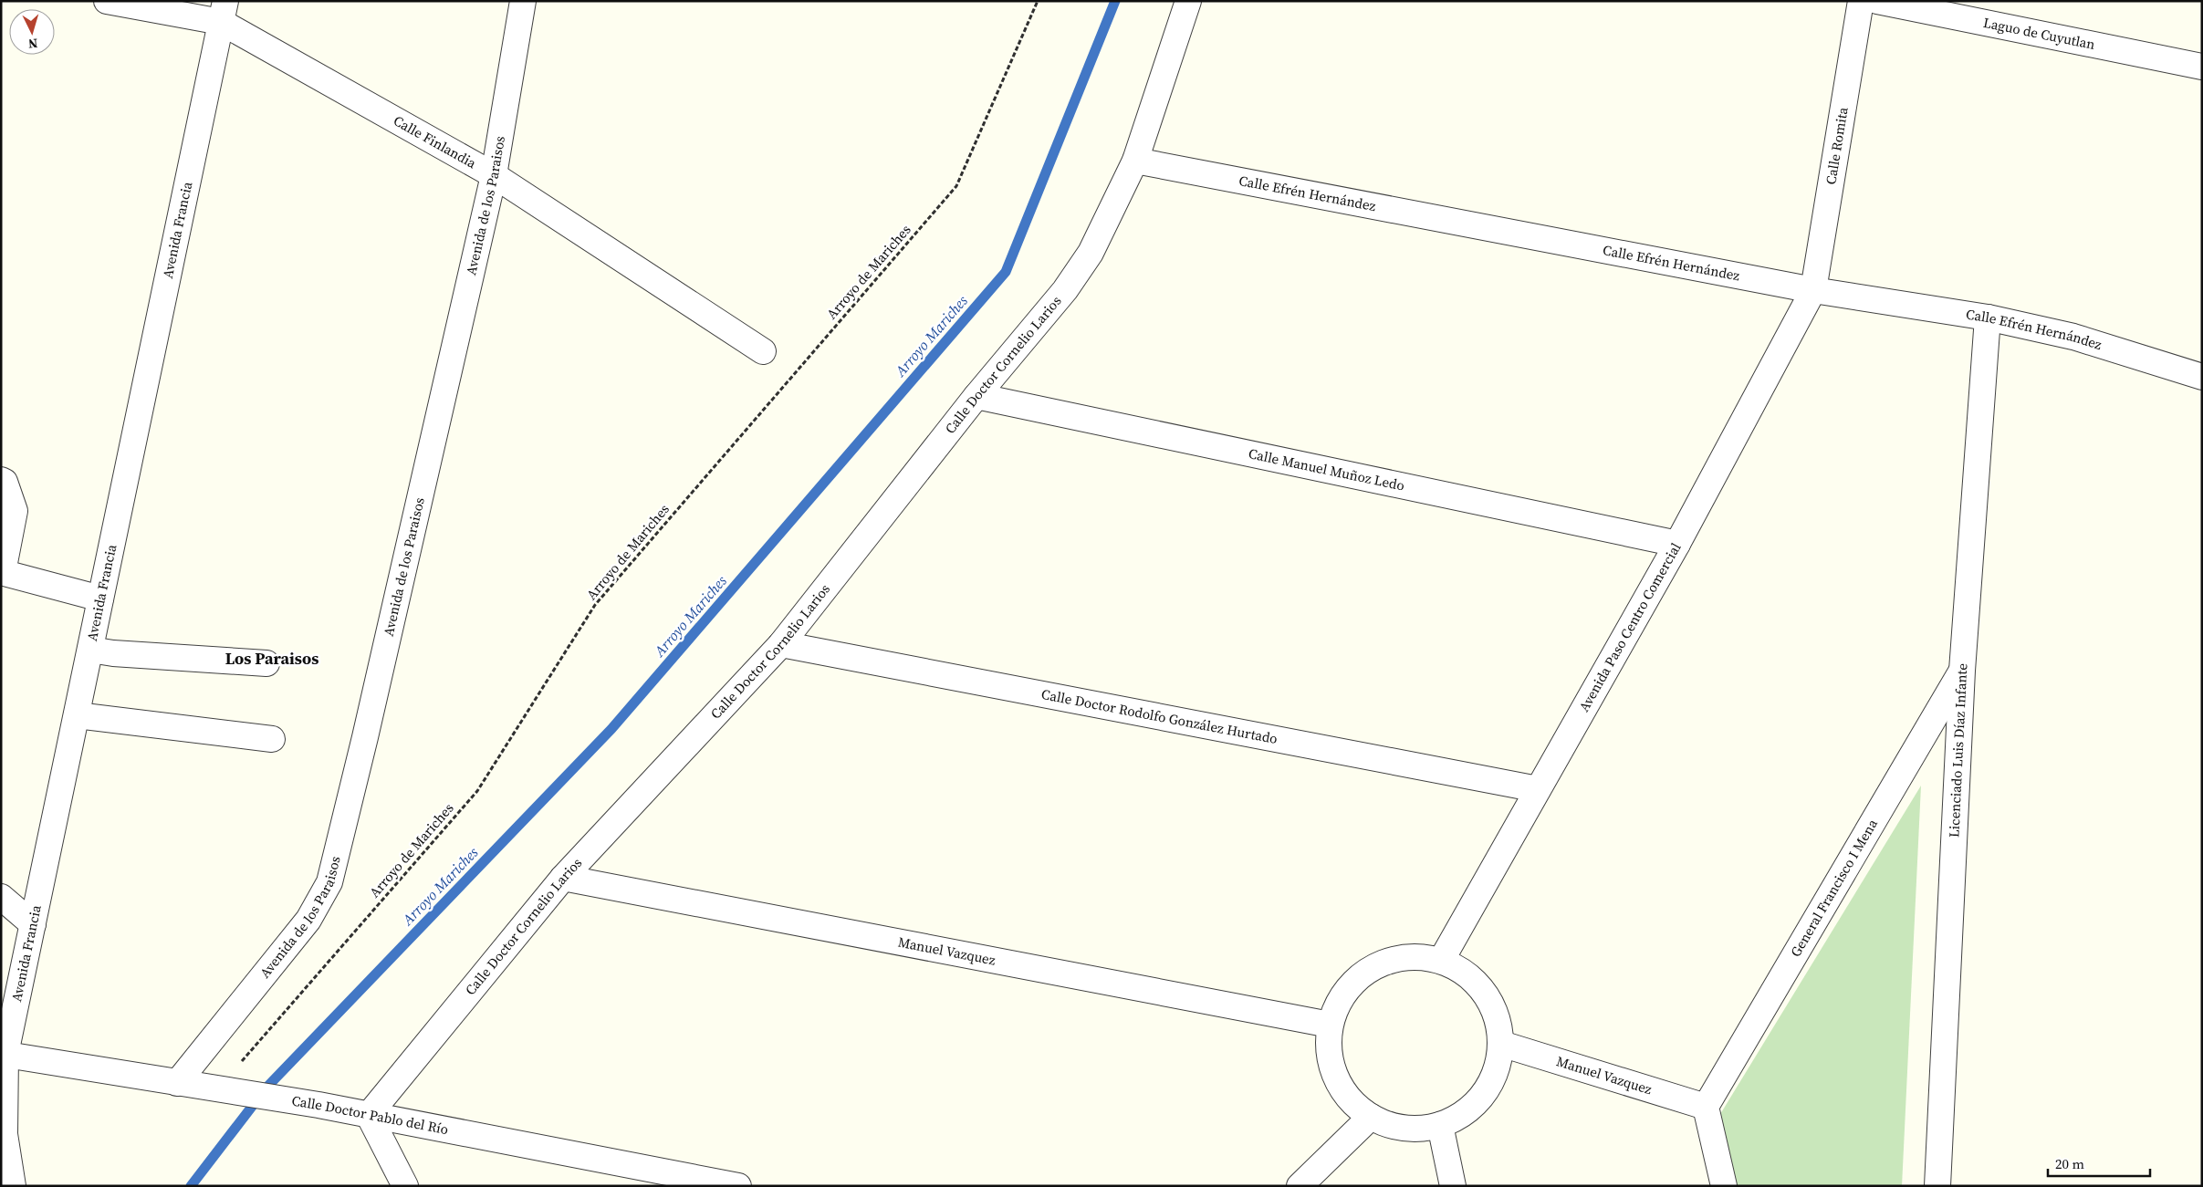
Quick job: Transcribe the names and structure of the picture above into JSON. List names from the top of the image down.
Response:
{
  "streets": {
    "street": [
      "Laguo de Cuyutlan",
      "Calle Finlandia",
      "Calle Romita",
      "Calle Efrén Hernández",
      "Avenida de los Paraisos",
      "Avenida Francia",
      "Calle Doctor Cornelio Larios",
      "Calle Manuel Muñoz Ledo",
      "Avenida Paso Centro Comercial",
      "Calle Doctor Rodolfo González Hurtado",
      "Licenciado Luis Díaz Infante",
      "General Francisco I Mena",
      "Manuel Vazquez",
      "Calle Doctor Pablo del Río"
    ],
    "path": ["Arroyo de Mariches"]
  },
  "crossings": [
    ["Calle Finlandia", "Avenida de los Paraisos"],
    ["Calle Finlandia", "Avenida Francia"],
    ["Calle Romita", "Calle Efrén Hernández"],
    ["Calle Romita", "Avenida Paso Centro Comercial"],
    ["Calle Efrén Hernández", "Calle Doctor Cornelio Larios"],
    ["Calle Efrén Hernández", "Avenida Paso Centro Comercial"],
    ["Calle Efrén Hernández", "Licenciado Luis Díaz Infante"],
    ["Avenida de los Paraisos", "Calle Doctor Pablo del Río"],
    ["Avenida Francia", "Calle Doctor Pablo del Río"],
    ["Calle Doctor Cornelio Larios", "Calle Manuel Muñoz Ledo"],
    ["Calle Doctor Cornelio Larios", "Calle Doctor Rodolfo González Hurtado"],
    ["Calle Doctor Cornelio Larios", "Manuel Vazquez"],
    ["Calle Doctor Cornelio Larios", "Calle Doctor Pablo del Río"],
    ["Calle Manuel Muñoz Ledo", "Avenida Paso Centro Comercial"],
    ["Avenida Paso Centro Comercial", "Calle Doctor Rodolfo González Hurtado"],
    ["Licenciado Luis Díaz Infante", "General Francisco I Mena"],
    ["General Francisco I Mena", "Manuel Vazquez"]
  ],
  "districts": ["Los Paraisos"],
  "water": ["Arroyo Mariches"],
  "scale_bar": "20 m",
  "north": "bottom"
}
